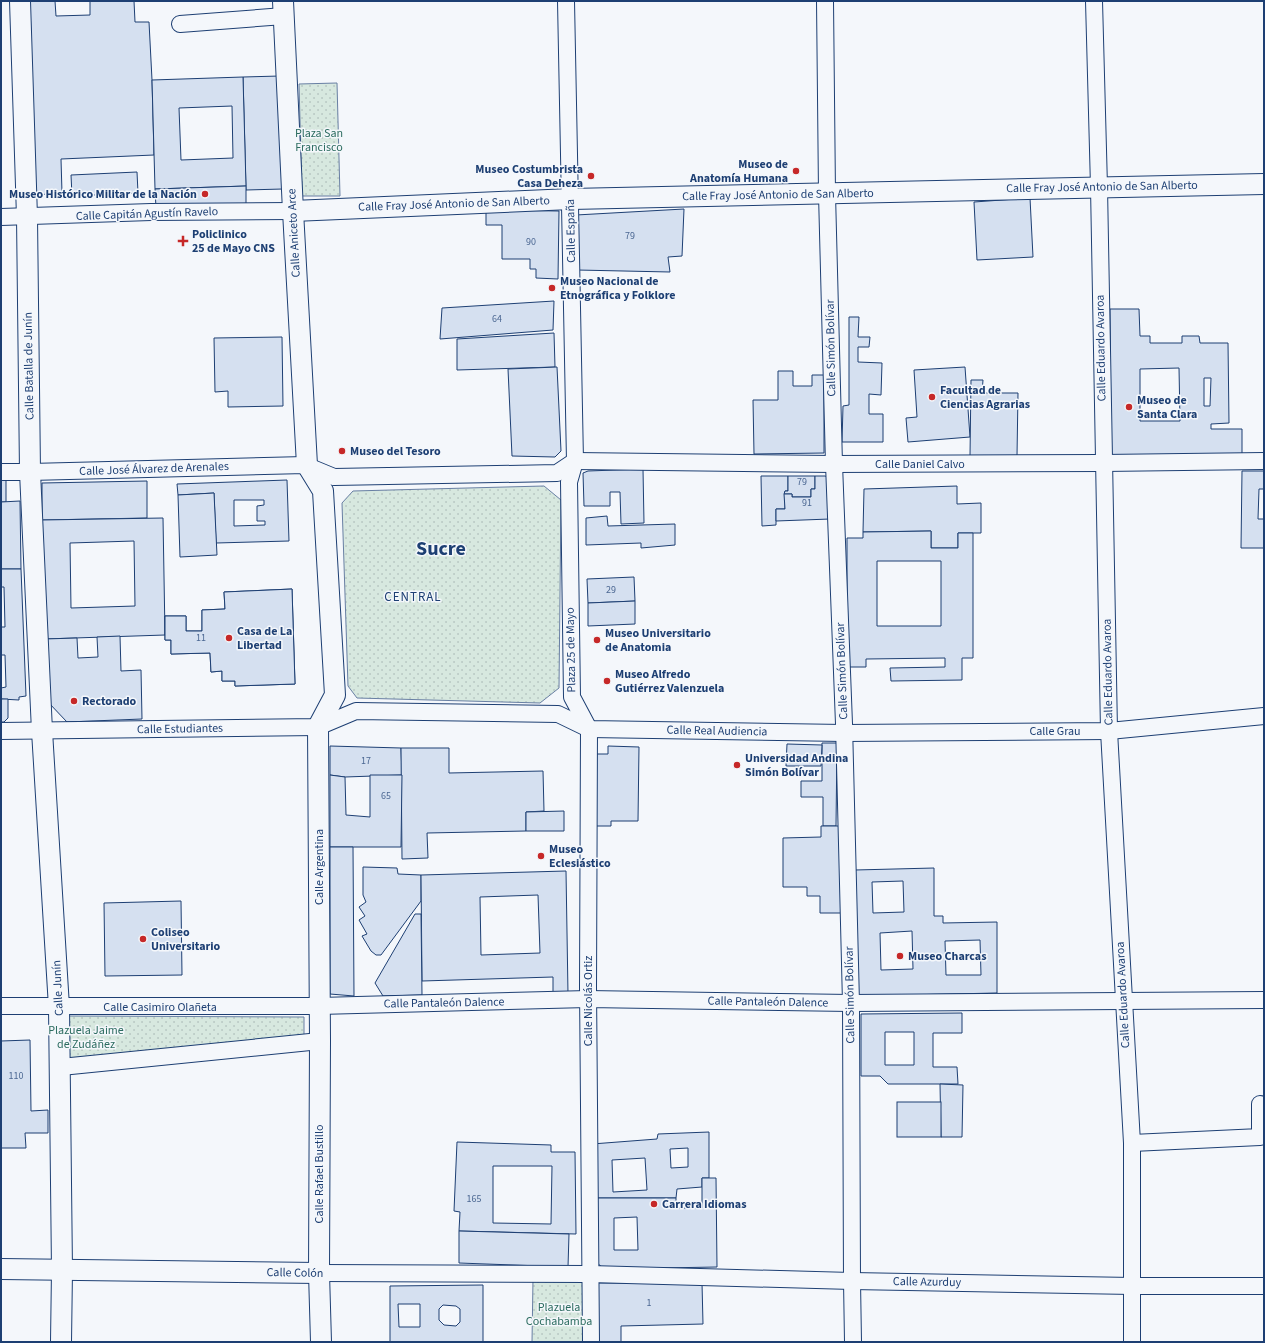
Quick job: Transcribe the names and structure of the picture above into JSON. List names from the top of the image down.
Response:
{
  "streets": {
    "main road": [
      "Calle Fray José Antonio de San Alberto",
      "Calle Aniceto Arce",
      "Calle Batalla de Junín",
      "Calle Argentina",
      "Calle Junín",
      "Calle Rafael Bustillo",
      "Calle Colón"
    ],
    "street": [
      "Calle Capitán Agustín Ravelo",
      "Calle España",
      "Calle Simón Bolívar",
      "Calle Eduardo Avaroa",
      "Calle Daniel Calvo",
      "Calle José Álvarez de Arenales",
      "Plaza 25 de Mayo",
      "Calle Estudiantes",
      "Calle Real Audiencia",
      "Calle Grau",
      "Calle Nicolás Ortiz",
      "Calle Pantaleón Dalence",
      "Calle Casimiro Olañeta",
      "Calle Azurduy"
    ]
  },
  "crossings": [
    ["Calle Fray José Antonio de San Alberto", "Calle Capitán Agustín Ravelo"],
    ["Calle Fray José Antonio de San Alberto", "Calle España"],
    ["Calle Fray José Antonio de San Alberto", "Calle Aniceto Arce"],
    ["Calle Fray José Antonio de San Alberto", "Calle Simón Bolívar"],
    ["Calle Fray José Antonio de San Alberto", "Calle Eduardo Avaroa"],
    ["Calle Capitán Agustín Ravelo", "Calle Aniceto Arce"],
    ["Calle Capitán Agustín Ravelo", "Calle Batalla de Junín"],
    ["Calle España", "Calle Daniel Calvo"],
    ["Calle España", "Plaza 25 de Mayo"],
    ["Calle Aniceto Arce", "Calle José Álvarez de Arenales"],
    ["Calle Simón Bolívar", "Calle Daniel Calvo"],
    ["Calle Simón Bolívar", "Calle Real Audiencia"],
    ["Calle Simón Bolívar", "Calle Grau"],
    ["Calle Simón Bolívar", "Calle Pantaleón Dalence"],
    ["Calle Simón Bolívar", "Calle Azurduy"],
    ["Calle Eduardo Avaroa", "Calle Daniel Calvo"],
    ["Calle Eduardo Avaroa", "Calle Grau"],
    ["Calle Eduardo Avaroa", "Calle Pantaleón Dalence"],
    ["Calle Eduardo Avaroa", "Calle Azurduy"],
    ["Calle Batalla de Junín", "Calle José Álvarez de Arenales"],
    ["Calle Batalla de Junín", "Calle Estudiantes"],
    ["Calle Batalla de Junín", "Calle Junín"],
    ["Calle Daniel Calvo", "Plaza 25 de Mayo"],
    ["Plaza 25 de Mayo", "Calle Real Audiencia"],
    ["Plaza 25 de Mayo", "Calle Nicolás Ortiz"],
    ["Calle Estudiantes", "Calle Argentina"],
    ["Calle Estudiantes", "Calle Junín"],
    ["Calle Real Audiencia", "Calle Grau"],
    ["Calle Real Audiencia", "Calle Nicolás Ortiz"],
    ["Calle Argentina", "Calle Pantaleón Dalence"],
    ["Calle Argentina", "Calle Casimiro Olañeta"],
    ["Calle Argentina", "Calle Rafael Bustillo"],
    ["Calle Junín", "Calle Casimiro Olañeta"],
    ["Calle Junín", "Calle Colón"],
    ["Calle Nicolás Ortiz", "Calle Pantaleón Dalence"],
    ["Calle Nicolás Ortiz", "Calle Colón"],
    ["Calle Nicolás Ortiz", "Calle Azurduy"],
    ["Calle Pantaleón Dalence", "Calle Casimiro Olañeta"],
    ["Calle Pantaleón Dalence", "Calle Rafael Bustillo"],
    ["Calle Casimiro Olañeta", "Calle Rafael Bustillo"],
    ["Calle Rafael Bustillo", "Calle Colón"],
    ["Calle Colón", "Calle Azurduy"]
  ],
  "districts": ["Sucre", "CENTRAL"],
  "parks": ["Plaza San Francisco", "Plazuela Jaime de Zudáñez", "Plazuela Cochabamba"],
  "places": {
    "other": [
      "Museo de Anatomía Humana",
      "Museo Costumbrista Casa Deheza",
      "Museo Histórico Militar de la Nación",
      "Museo Nacional de Etnográfica y Folklore",
      "Facultad de Ciencias Agrarias",
      "Museo de Santa Clara",
      "Museo del Tesoro",
      "Casa de La Libertad",
      "Museo Universitario de Anatomia",
      "Museo Alfredo Gutiérrez Valenzuela",
      "Rectorado",
      "Universidad Andina Simón Bolívar",
      "Museo Eclesiástico",
      "Coliseo Universitario",
      "Museo Charcas",
      "Carrera Idiomas"
    ],
    "health": ["Policlinico 25 de Mayo CNS"]
  },
  "house_numbers": [
    "79",
    "90",
    "64",
    "79",
    "91",
    "29",
    "11",
    "17",
    "65",
    "110",
    "165",
    "1"
  ]
}
